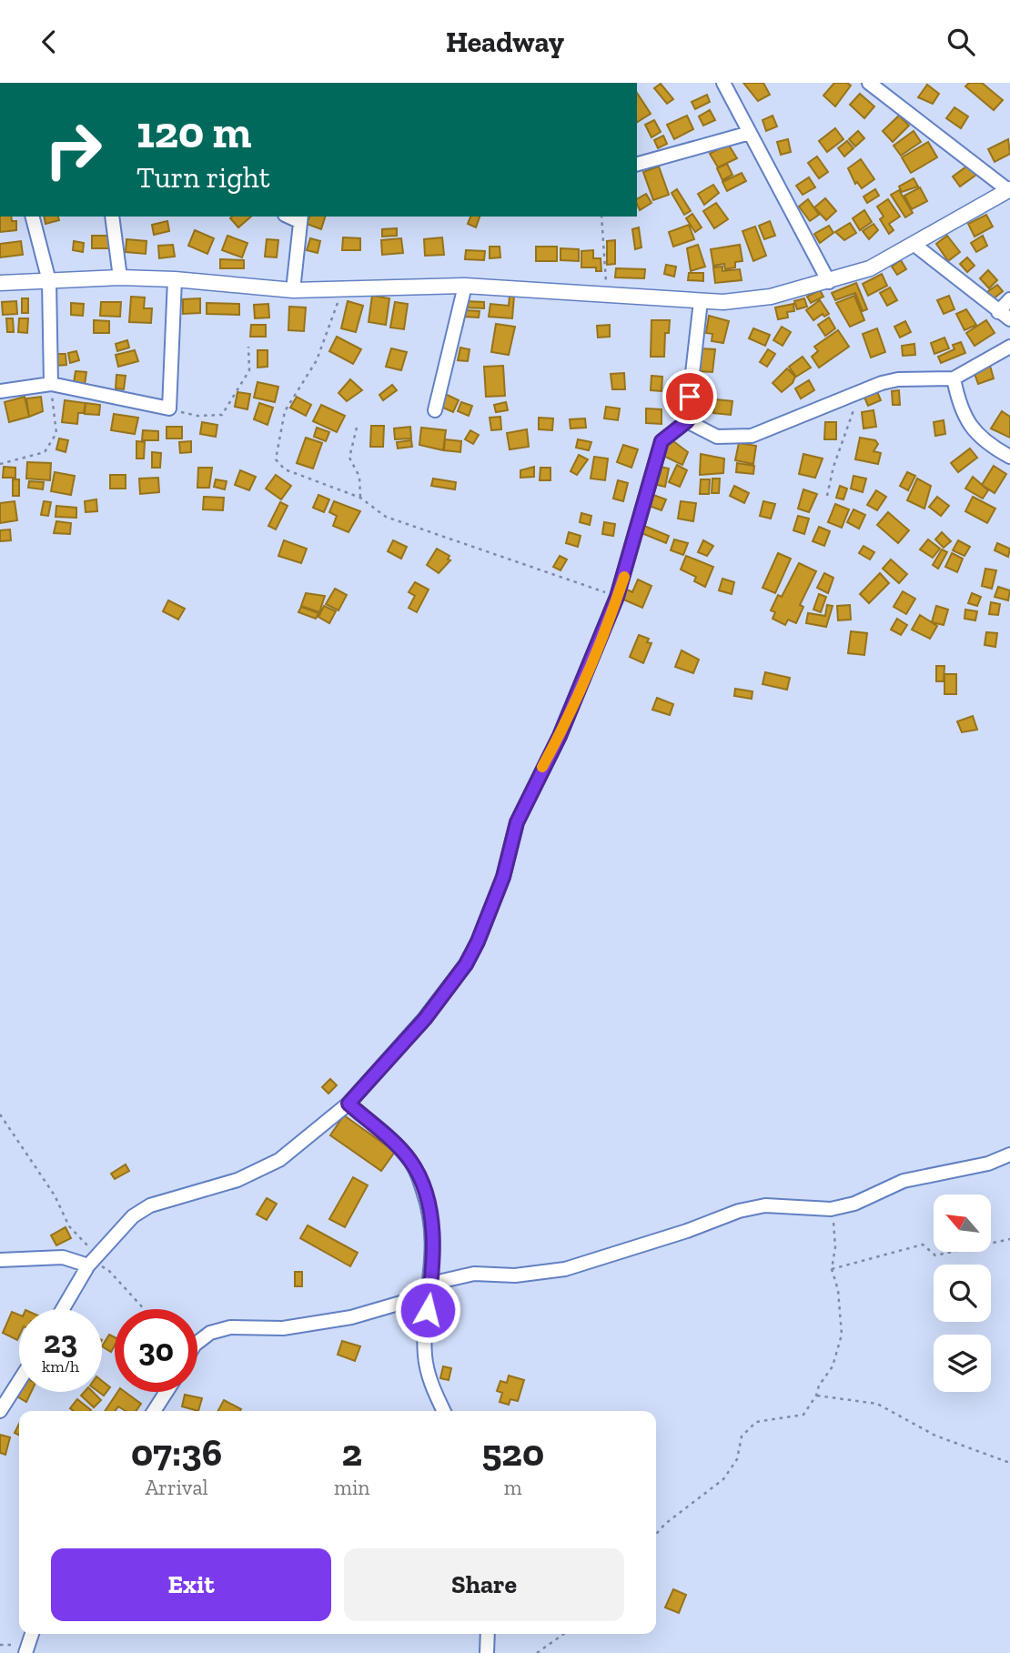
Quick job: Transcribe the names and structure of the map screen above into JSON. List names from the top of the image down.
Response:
{
  "north": "top left",
  "page": {
    "header": "Headway",
    "turn": ["120 m", "Turn right"],
    "speed": "23 km/h",
    "limit": "30",
    "eta": [
      "07:36",
      "Arrival",
      "2",
      "min",
      "520",
      "m"
    ],
    "buttons": ["Exit", "Share"]
  }
}
